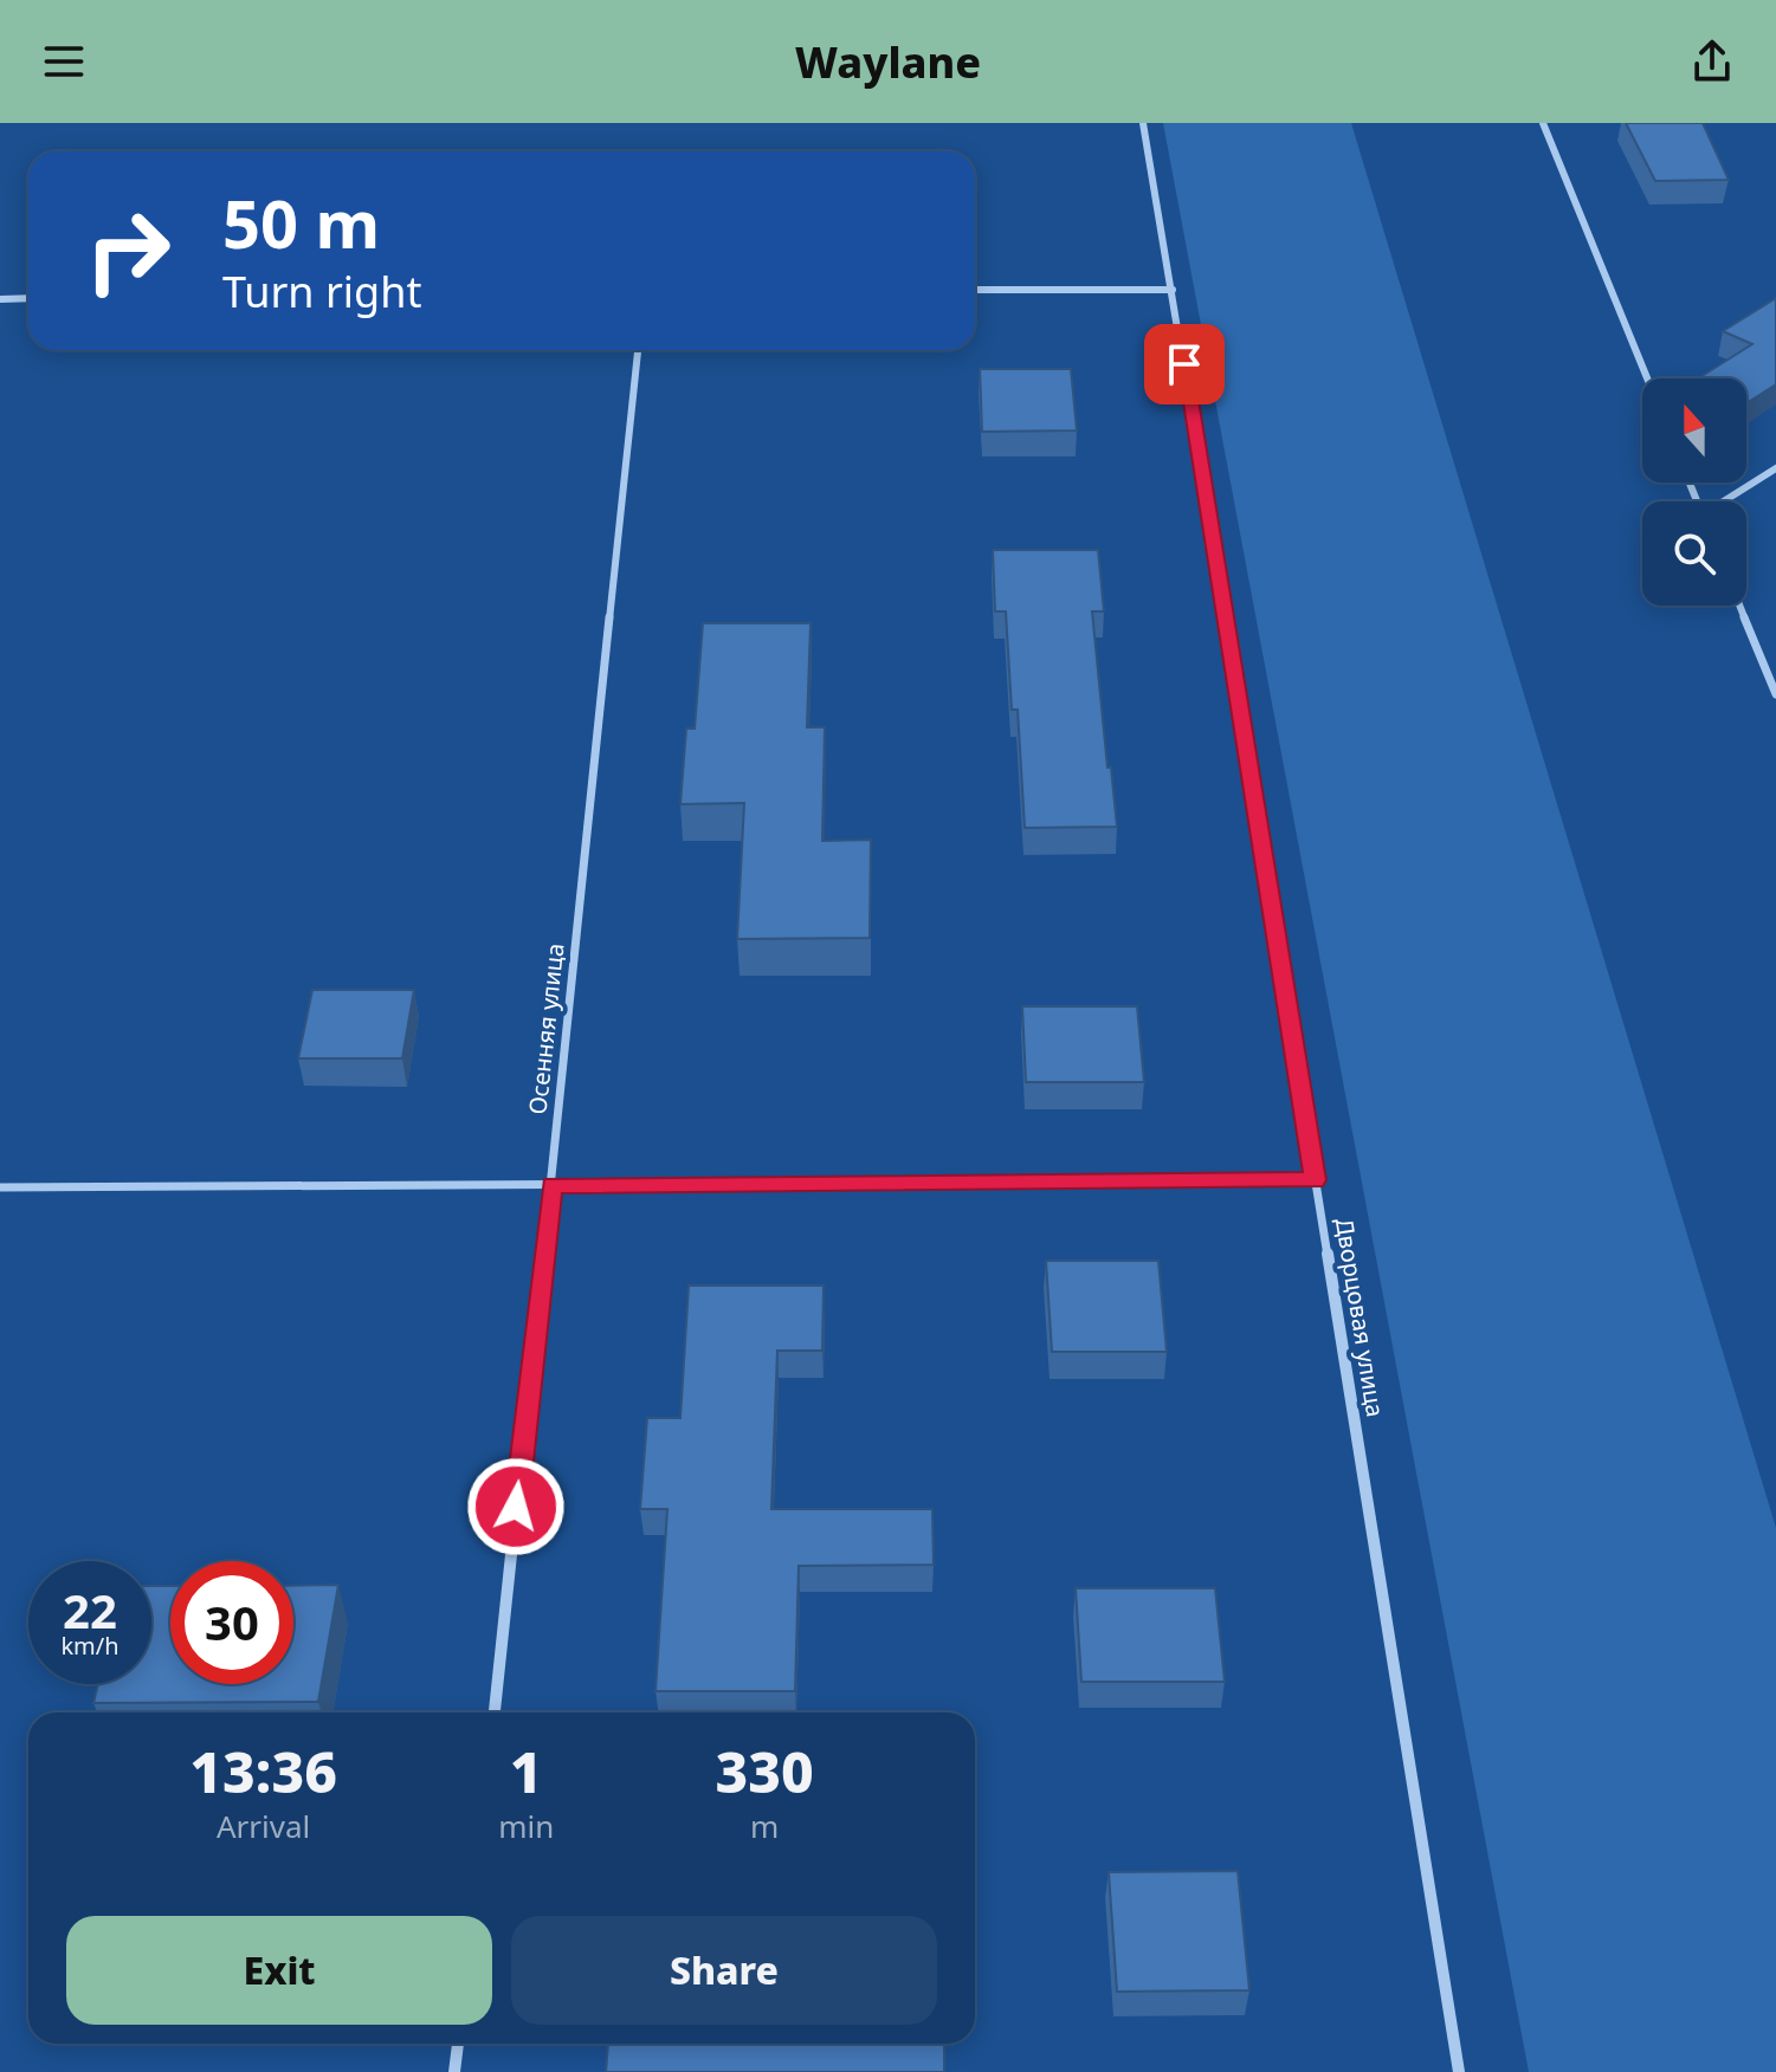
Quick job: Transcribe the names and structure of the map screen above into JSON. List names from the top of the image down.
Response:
{
  "streets": {
    "street": ["Осенняя улица", "Дворцовая улица"]
  },
  "north": "top",
  "page": {
    "header": "Waylane",
    "turn": ["50 m", "Turn right"],
    "speed": "22 km/h",
    "limit": "30",
    "eta": [
      "13:36",
      "Arrival",
      "1",
      "min",
      "330",
      "m"
    ],
    "buttons": ["Exit", "Share"]
  }
}
